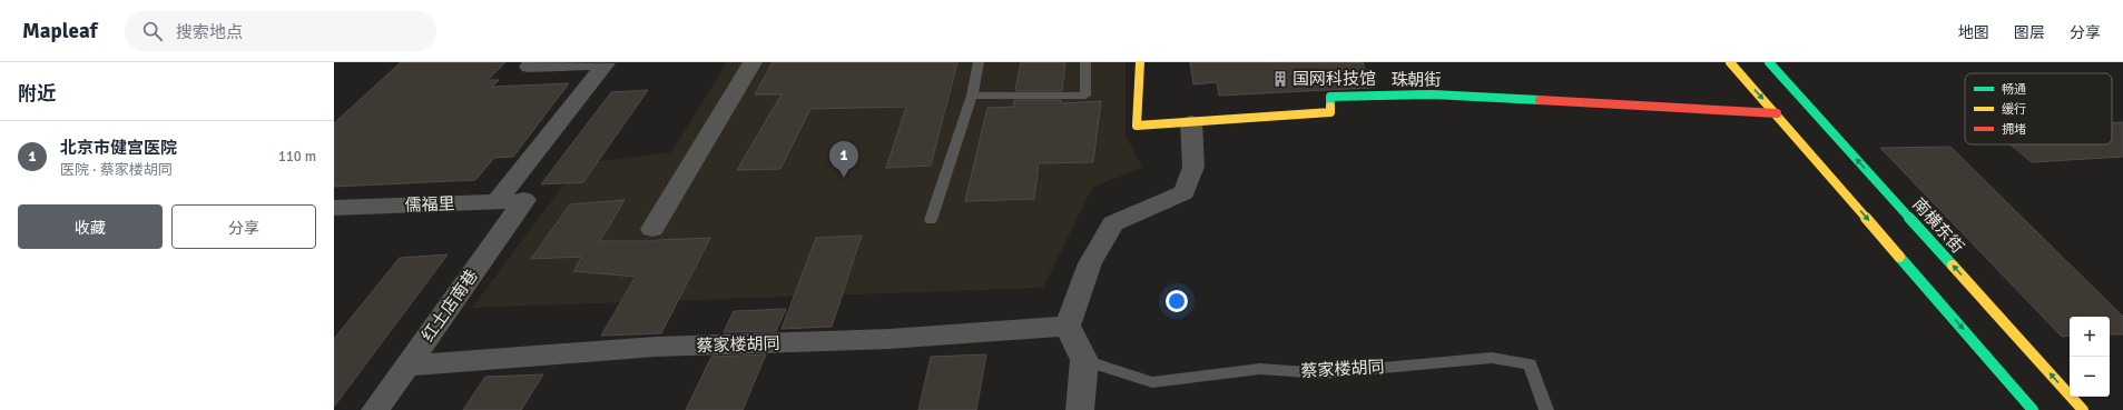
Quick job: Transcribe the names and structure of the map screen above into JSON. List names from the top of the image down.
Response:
{
  "streets": {
    "main road": ["珠朝街", "南横东街"],
    "street": ["儒福里", "红土店南巷", "蔡家楼胡同"]
  },
  "crossings": [
    ["儒福里", "红土店南巷"],
    ["红土店南巷", "蔡家楼胡同"]
  ],
  "places": {
    "building": ["国网科技馆"]
  },
  "legend": ["畅通", "缓行", "拥堵"],
  "page": {
    "header": "Mapleaf",
    "search": "搜索地点",
    "nav": ["地图", "图层", "分享"],
    "heading": "附近",
    "list": [
      {
        "mark": "1",
        "name": "北京市健宫医院",
        "note": "医院 · 蔡家楼胡同",
        "value": "110 m"
      }
    ],
    "pins": "1",
    "buttons": ["收藏", "分享"],
    "map_buttons": ["+", "−"]
  }
}
